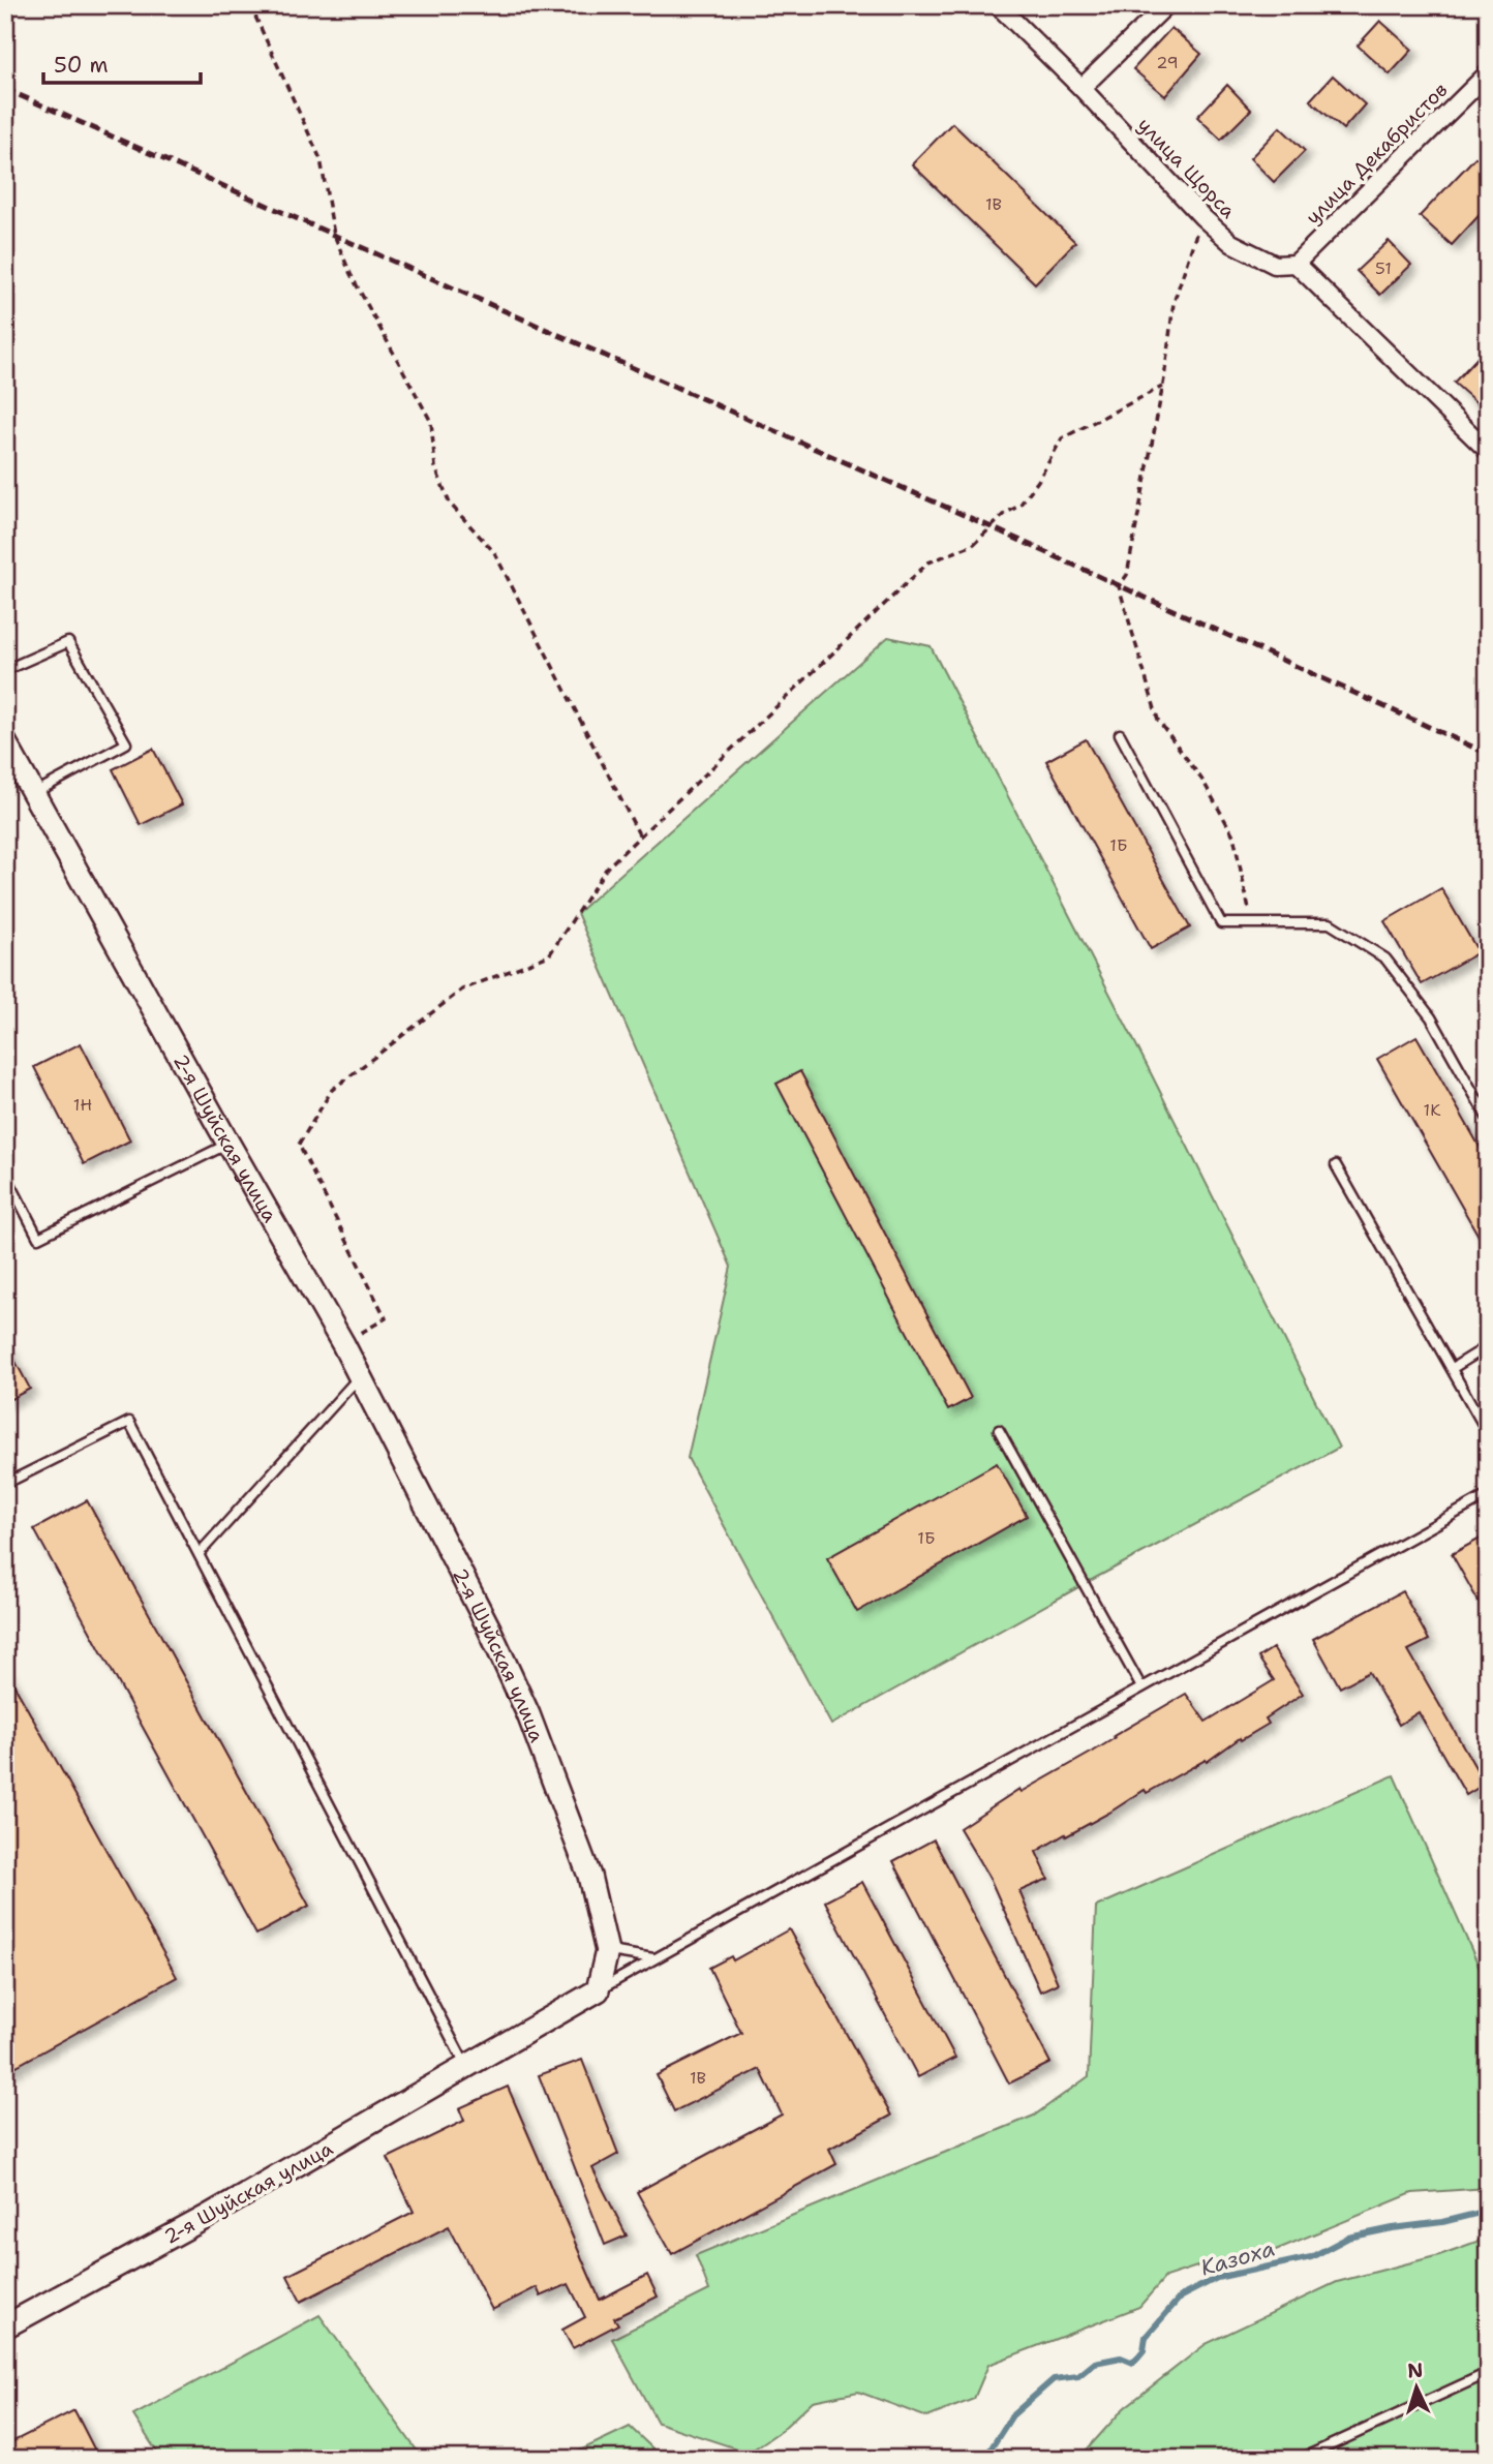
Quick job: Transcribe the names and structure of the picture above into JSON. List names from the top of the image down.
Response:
{
  "streets": {
    "street": ["улица Декабристов", "улица Щорса", "2-я Шуйская улица"]
  },
  "crossings": [
    ["улица Декабристов", "улица Щорса"]
  ],
  "water": ["Казоха"],
  "house_numbers": [
    "29",
    "1В",
    "51",
    "1Б",
    "1Н",
    "1К",
    "1Б",
    "1В"
  ],
  "scale_bar": "50 m",
  "north": "top"
}
